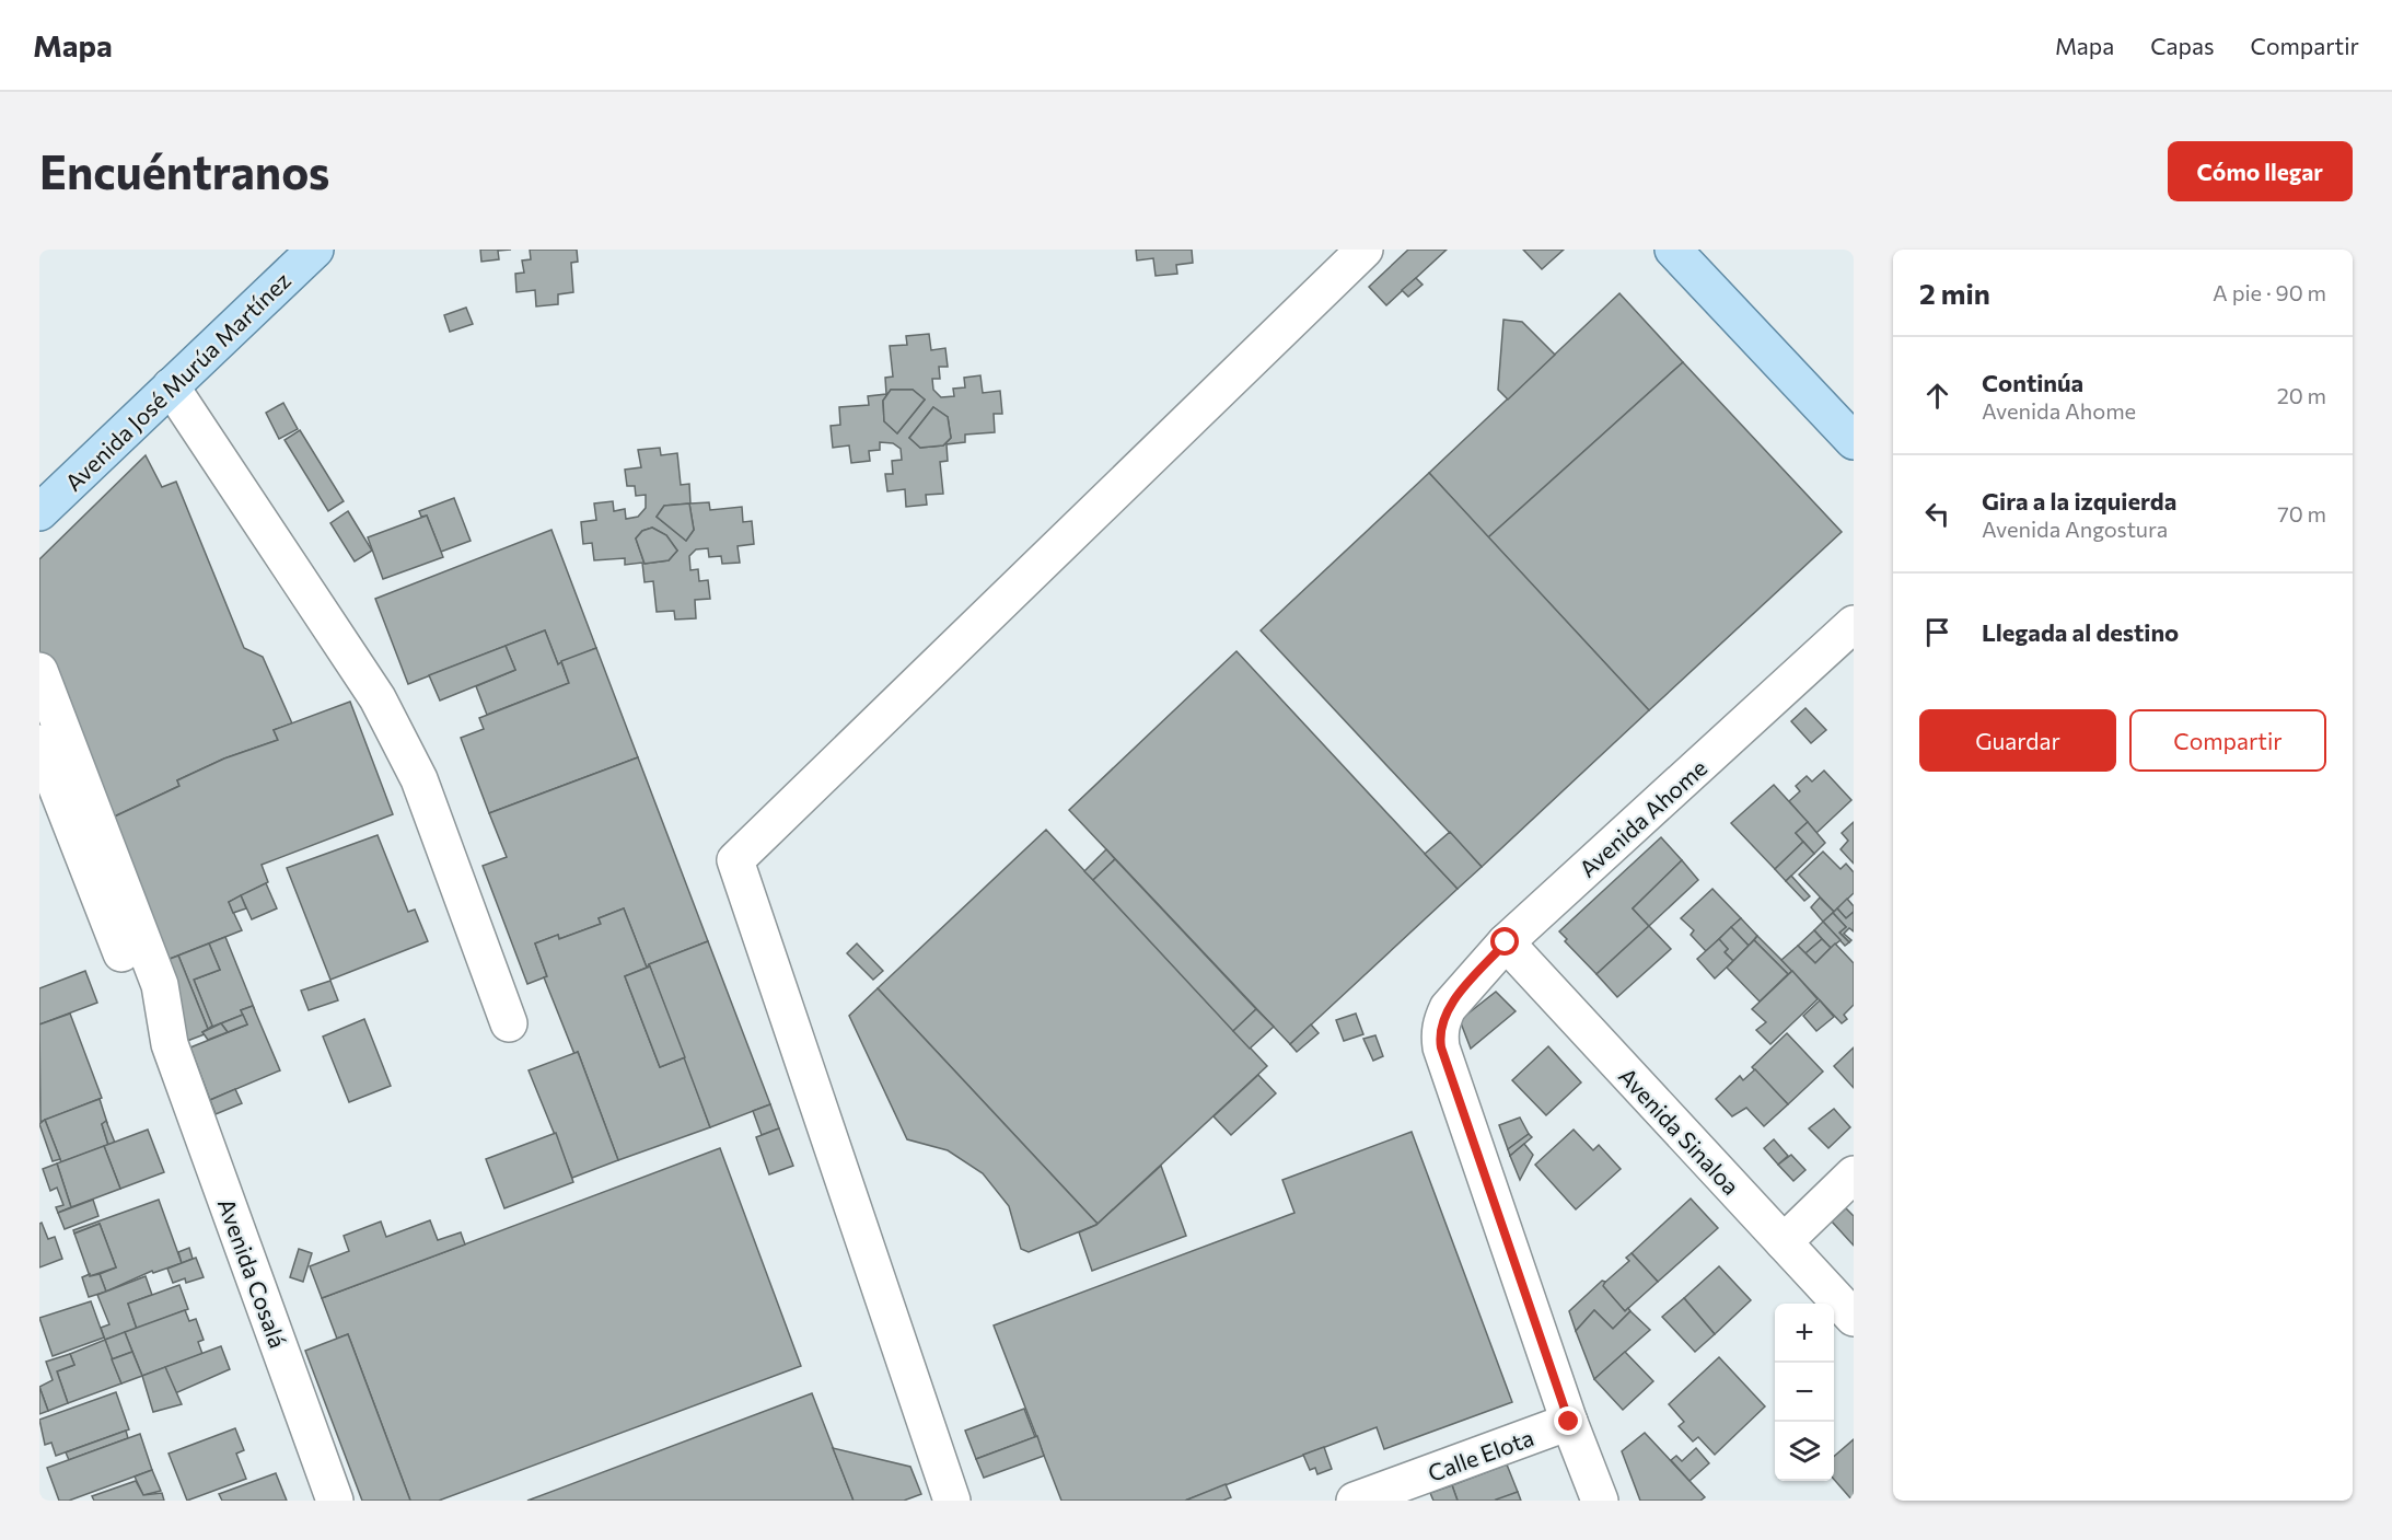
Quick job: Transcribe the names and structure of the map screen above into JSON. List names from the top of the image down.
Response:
{
  "streets": {
    "main road": ["Avenida José Murúa Martínez"],
    "street": [
      "Avenida Ahome",
      "Avenida Sinaloa",
      "Avenida Cosalá",
      "Calle Elota"
    ]
  },
  "crossings": [
    ["Avenida Ahome", "Avenida Sinaloa"],
    ["Avenida Ahome", "Calle Elota"]
  ],
  "page": {
    "header": "Mapa",
    "nav": ["Mapa", "Capas", "Compartir"],
    "buttons": [
      "Cómo llegar",
      ["Guardar", "Compartir"]
    ],
    "title": "Encuéntranos",
    "heading": ["2 min", "A pie · 90 m"],
    "list": [
      ["Continúa", "Avenida Ahome", "20 m"],
      ["Gira a la izquierda", "Avenida Angostura", "70 m"],
      "Llegada al destino"
    ],
    "map_buttons": ["+", "−"]
  }
}
